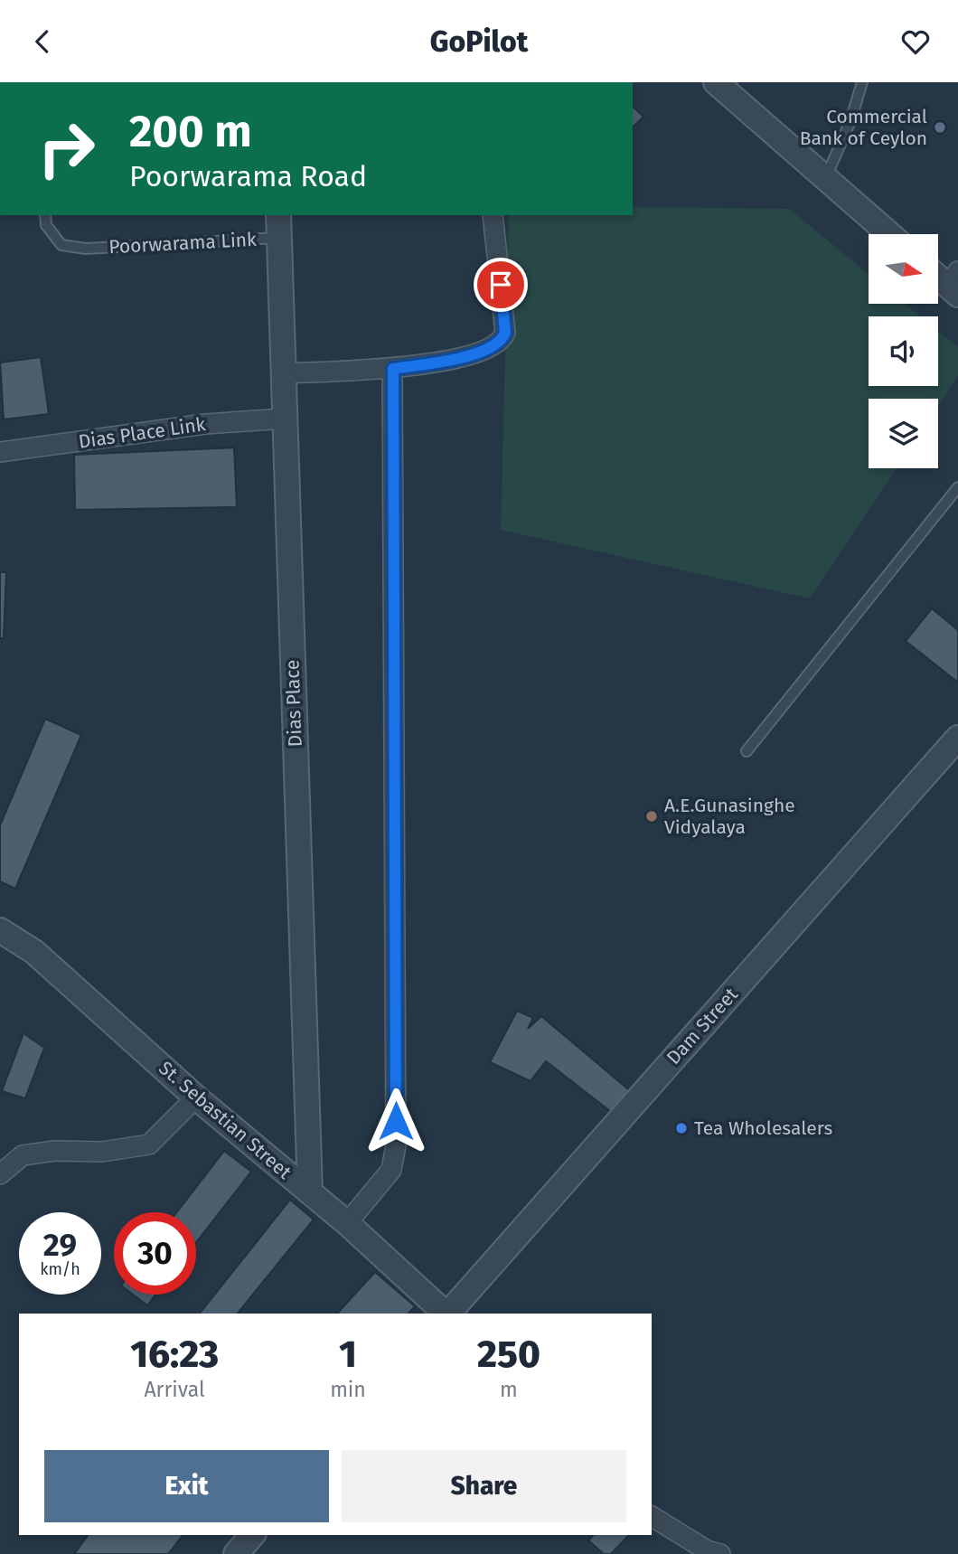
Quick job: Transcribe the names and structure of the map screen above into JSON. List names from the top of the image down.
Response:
{
  "streets": {
    "street": [
      "Dias Place Link",
      "Dias Place",
      "Dam Street",
      "St. Sebastian Street"
    ],
    "lane": ["Poorwarama Link"]
  },
  "crossings": [
    ["Poorwarama Link", "Dias Place"],
    ["Dias Place Link", "Dias Place"],
    ["Dias Place", "St. Sebastian Street"]
  ],
  "places": ["Commercial Bank of Ceylon", "A.E.Gunasinghe Vidyalaya", "Tea Wholesalers"],
  "north": "right",
  "page": {
    "header": "GoPilot",
    "turn": ["200 m", "Poorwarama Road"],
    "speed": "29 km/h",
    "limit": "30",
    "eta": [
      "16:23",
      "Arrival",
      "1",
      "min",
      "250",
      "m"
    ],
    "buttons": ["Exit", "Share"]
  }
}
